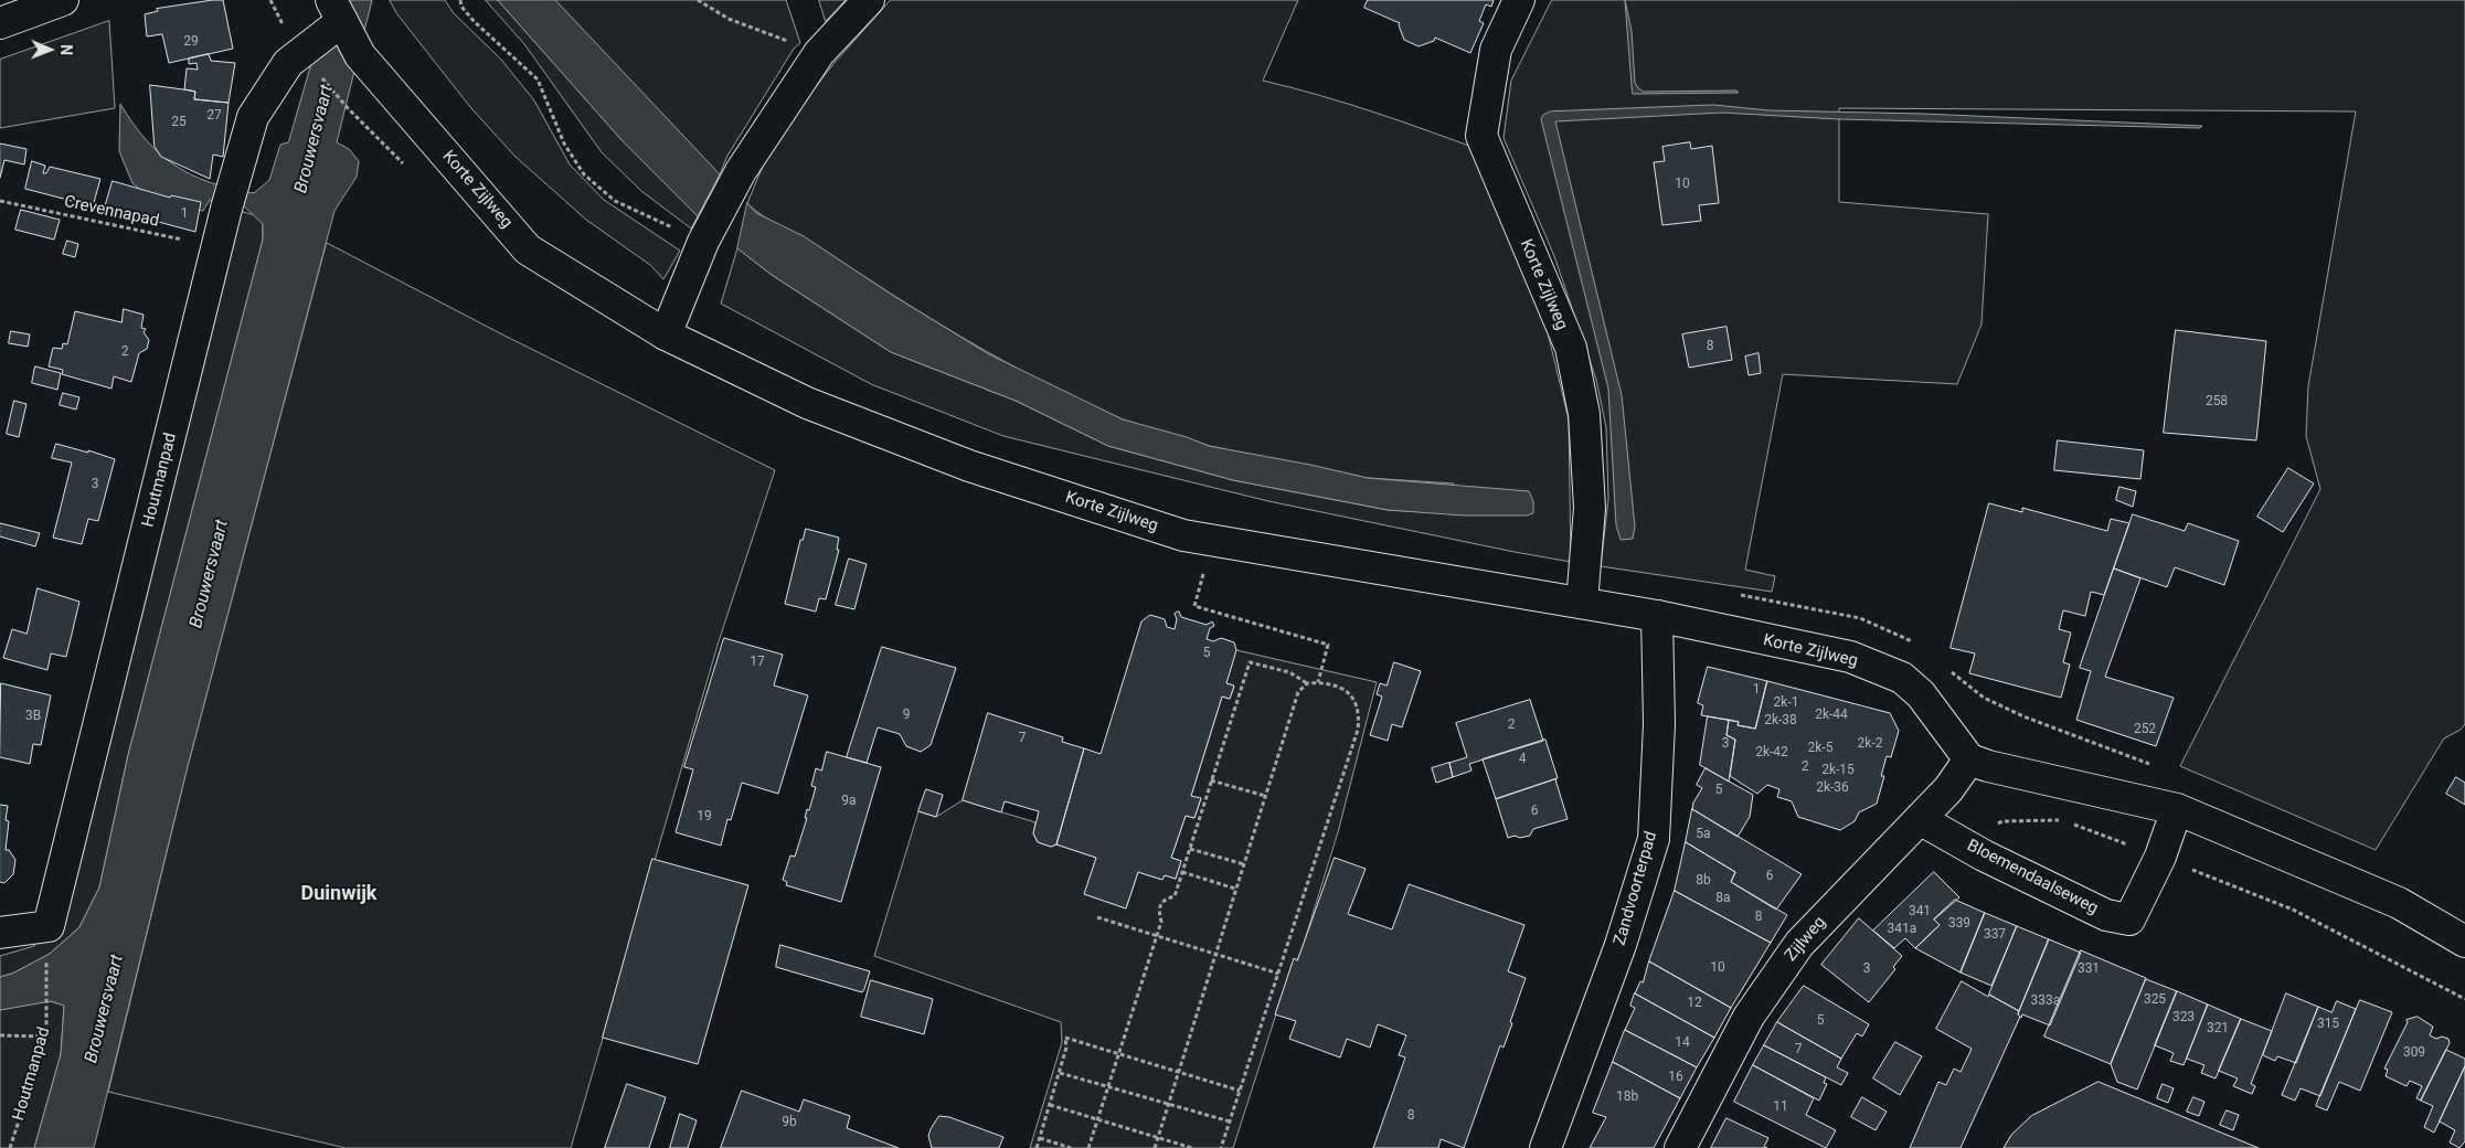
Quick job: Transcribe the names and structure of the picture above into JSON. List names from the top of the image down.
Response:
{
  "streets": {
    "street": [
      "Korte Zijlweg",
      "Houtmanpad",
      "Bloemendaalseweg",
      "Zandvoorterpad",
      "Zijlweg"
    ],
    "path": ["Crevennapad"]
  },
  "crossings": [
    ["Korte Zijlweg", "Houtmanpad"],
    ["Korte Zijlweg", "Zandvoorterpad"],
    ["Korte Zijlweg", "Zijlweg"],
    ["Crevennapad", "Houtmanpad"],
    ["Bloemendaalseweg", "Zijlweg"]
  ],
  "districts": ["Duinwijk"],
  "water": ["Brouwersvaart"],
  "house_numbers": [
    "29",
    "27",
    "25",
    "10",
    "1",
    "8",
    "2",
    "258",
    "3",
    "5",
    "17",
    "1",
    "2k-1",
    "9",
    "2k-44",
    "3B",
    "2k-38",
    "2",
    "252",
    "7",
    "3",
    "2k-2",
    "2k-5",
    "2k-42",
    "4",
    "2",
    "2k-15",
    "2k-36",
    "5",
    "9a",
    "6",
    "19",
    "5a",
    "6",
    "8b",
    "8a",
    "341",
    "8",
    "339",
    "341a",
    "337",
    "10",
    "3",
    "331",
    "325",
    "333a",
    "12",
    "323",
    "5",
    "315",
    "321",
    "14",
    "7",
    "309",
    "16",
    "18b",
    "11",
    "8",
    "9b"
  ],
  "north": "right"
}
